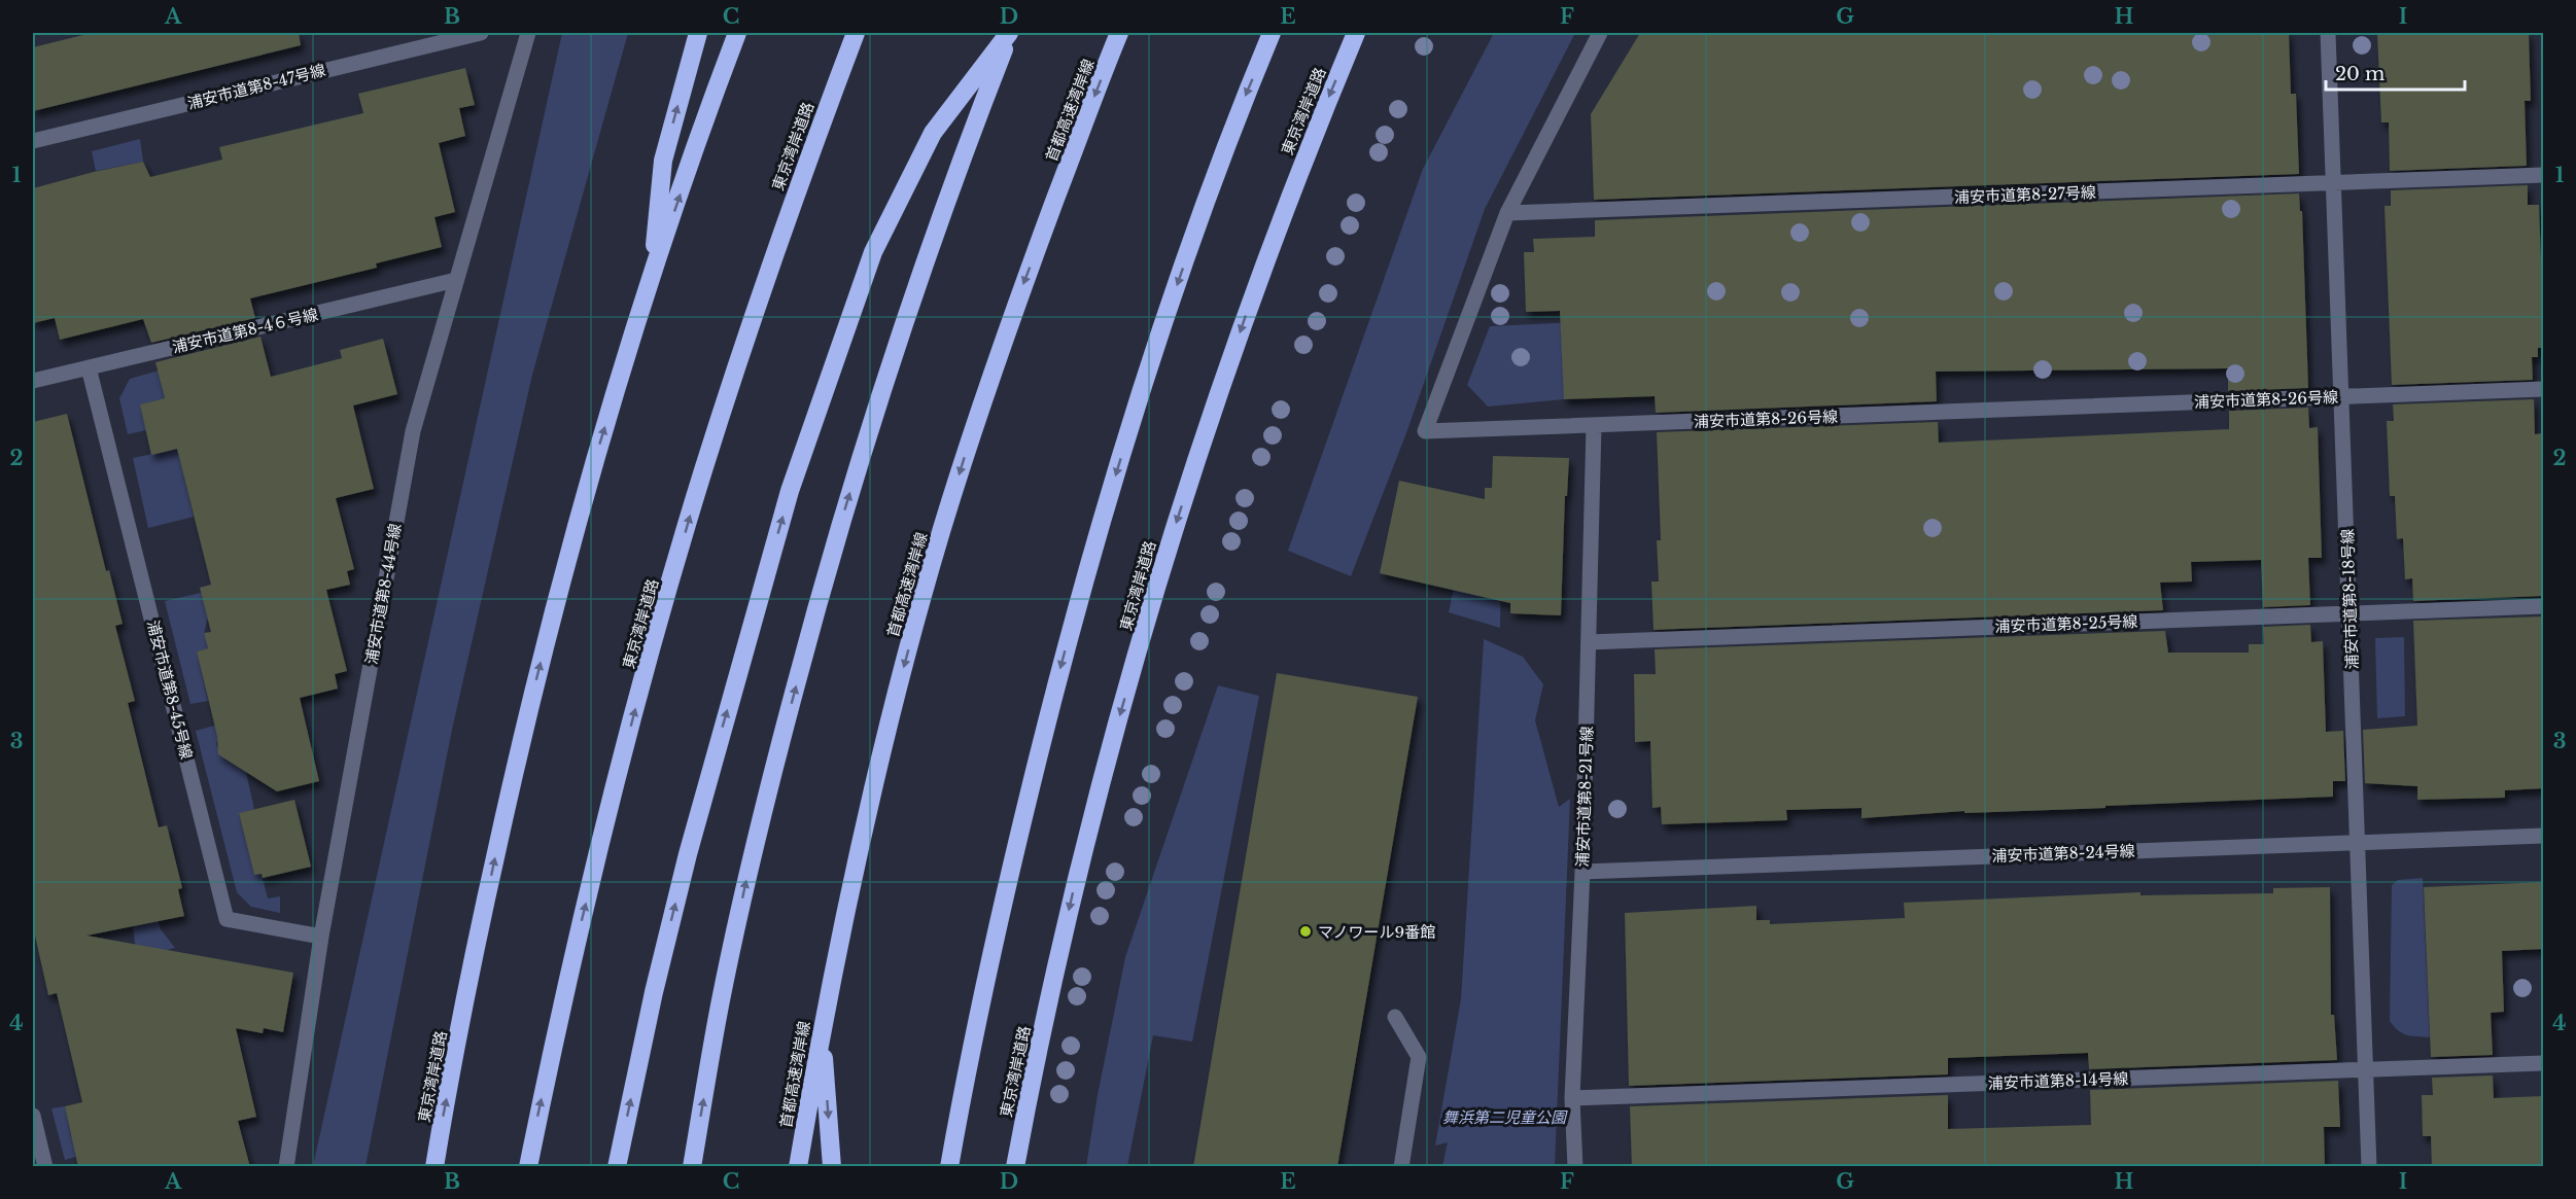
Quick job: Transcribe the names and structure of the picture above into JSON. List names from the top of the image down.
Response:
{
  "streets": {
    "highway": ["首都高速湾岸線", "東京湾岸道路"],
    "street": [
      "浦安市道第8-47号線",
      "浦安市道第8-27号線",
      "浦安市道第8-4６号線",
      "浦安市道第8-26号線",
      "浦安市道第8-44号線",
      "浦安市道第8-18号線",
      "浦安市道第8-25号線",
      "浦安市道第8-45号線",
      "浦安市道第8-21号線",
      "浦安市道第8-24号線",
      "浦安市道第8-14号線"
    ]
  },
  "crossings": [
    ["浦安市道第8-27号線", "浦安市道第8-26号線"],
    ["浦安市道第8-27号線", "浦安市道第8-18号線"],
    ["浦安市道第8-4６号線", "浦安市道第8-44号線"],
    ["浦安市道第8-4６号線", "浦安市道第8-45号線"],
    ["浦安市道第8-26号線", "浦安市道第8-18号線"],
    ["浦安市道第8-26号線", "浦安市道第8-21号線"],
    ["浦安市道第8-44号線", "浦安市道第8-45号線"],
    ["浦安市道第8-18号線", "浦安市道第8-25号線"],
    ["浦安市道第8-18号線", "浦安市道第8-24号線"],
    ["浦安市道第8-18号線", "浦安市道第8-14号線"],
    ["浦安市道第8-25号線", "浦安市道第8-21号線"],
    ["浦安市道第8-21号線", "浦安市道第8-24号線"],
    ["浦安市道第8-21号線", "浦安市道第8-14号線"]
  ],
  "parks": ["舞浜第二児童公園"],
  "places": ["マノワール9番館"],
  "scale_bar": "20 m",
  "grid": {
    "columns": [
      "A",
      "B",
      "C",
      "D",
      "E",
      "F",
      "G",
      "H",
      "I"
    ],
    "rows": [
      "1",
      "2",
      "3",
      "4"
    ]
  }
}
